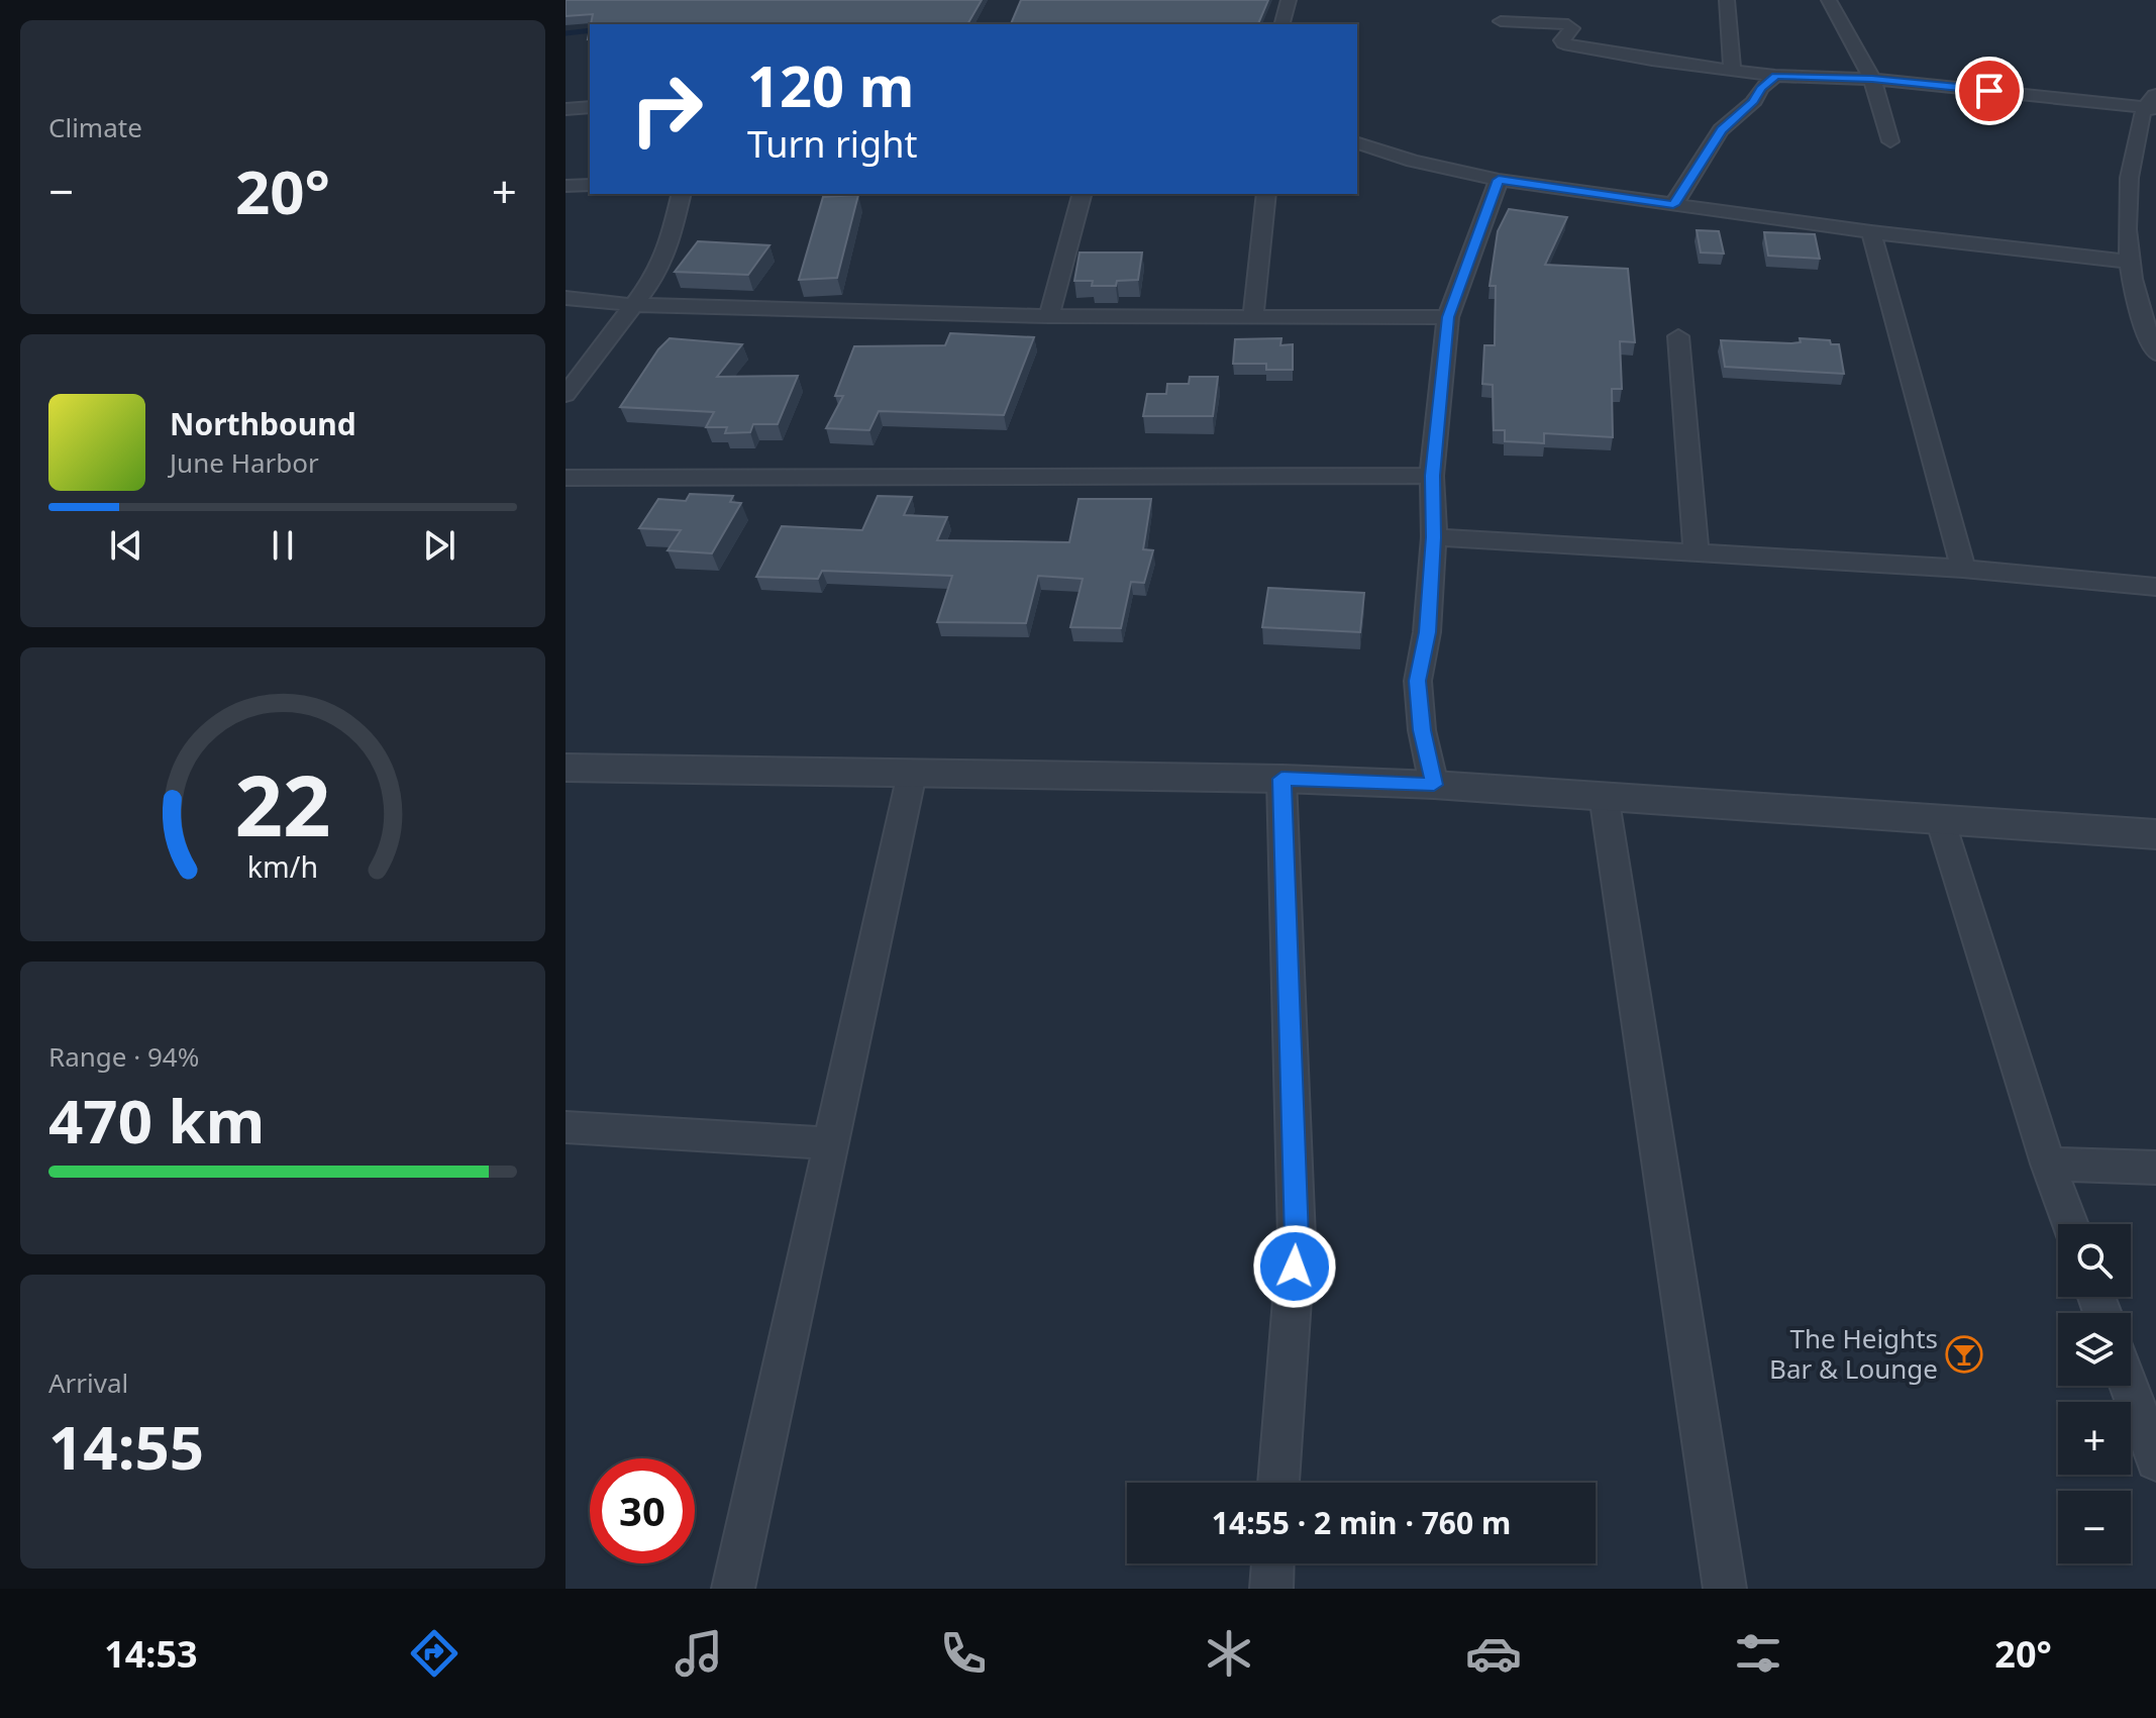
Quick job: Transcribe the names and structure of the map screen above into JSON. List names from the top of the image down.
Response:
{
  "places": {
    "bar": ["The Heights Bar & Lounge"]
  },
  "page": {
    "tile": [
      "Climate",
      ["Range · 94%", "470 km"],
      ["Arrival", "14:55"]
    ],
    "turn": ["120 m", "Turn right"],
    "heat": ["−", "20°", "+"],
    "song": ["Northbound", "June Harbor"],
    "map_buttons": ["+", "−"],
    "limit": "30",
    "trip": "14:55 · 2 min · 760 m",
    "tabs": ["14:53", "20°"],
    "gauge": ["22", "km/h"]
  }
}
